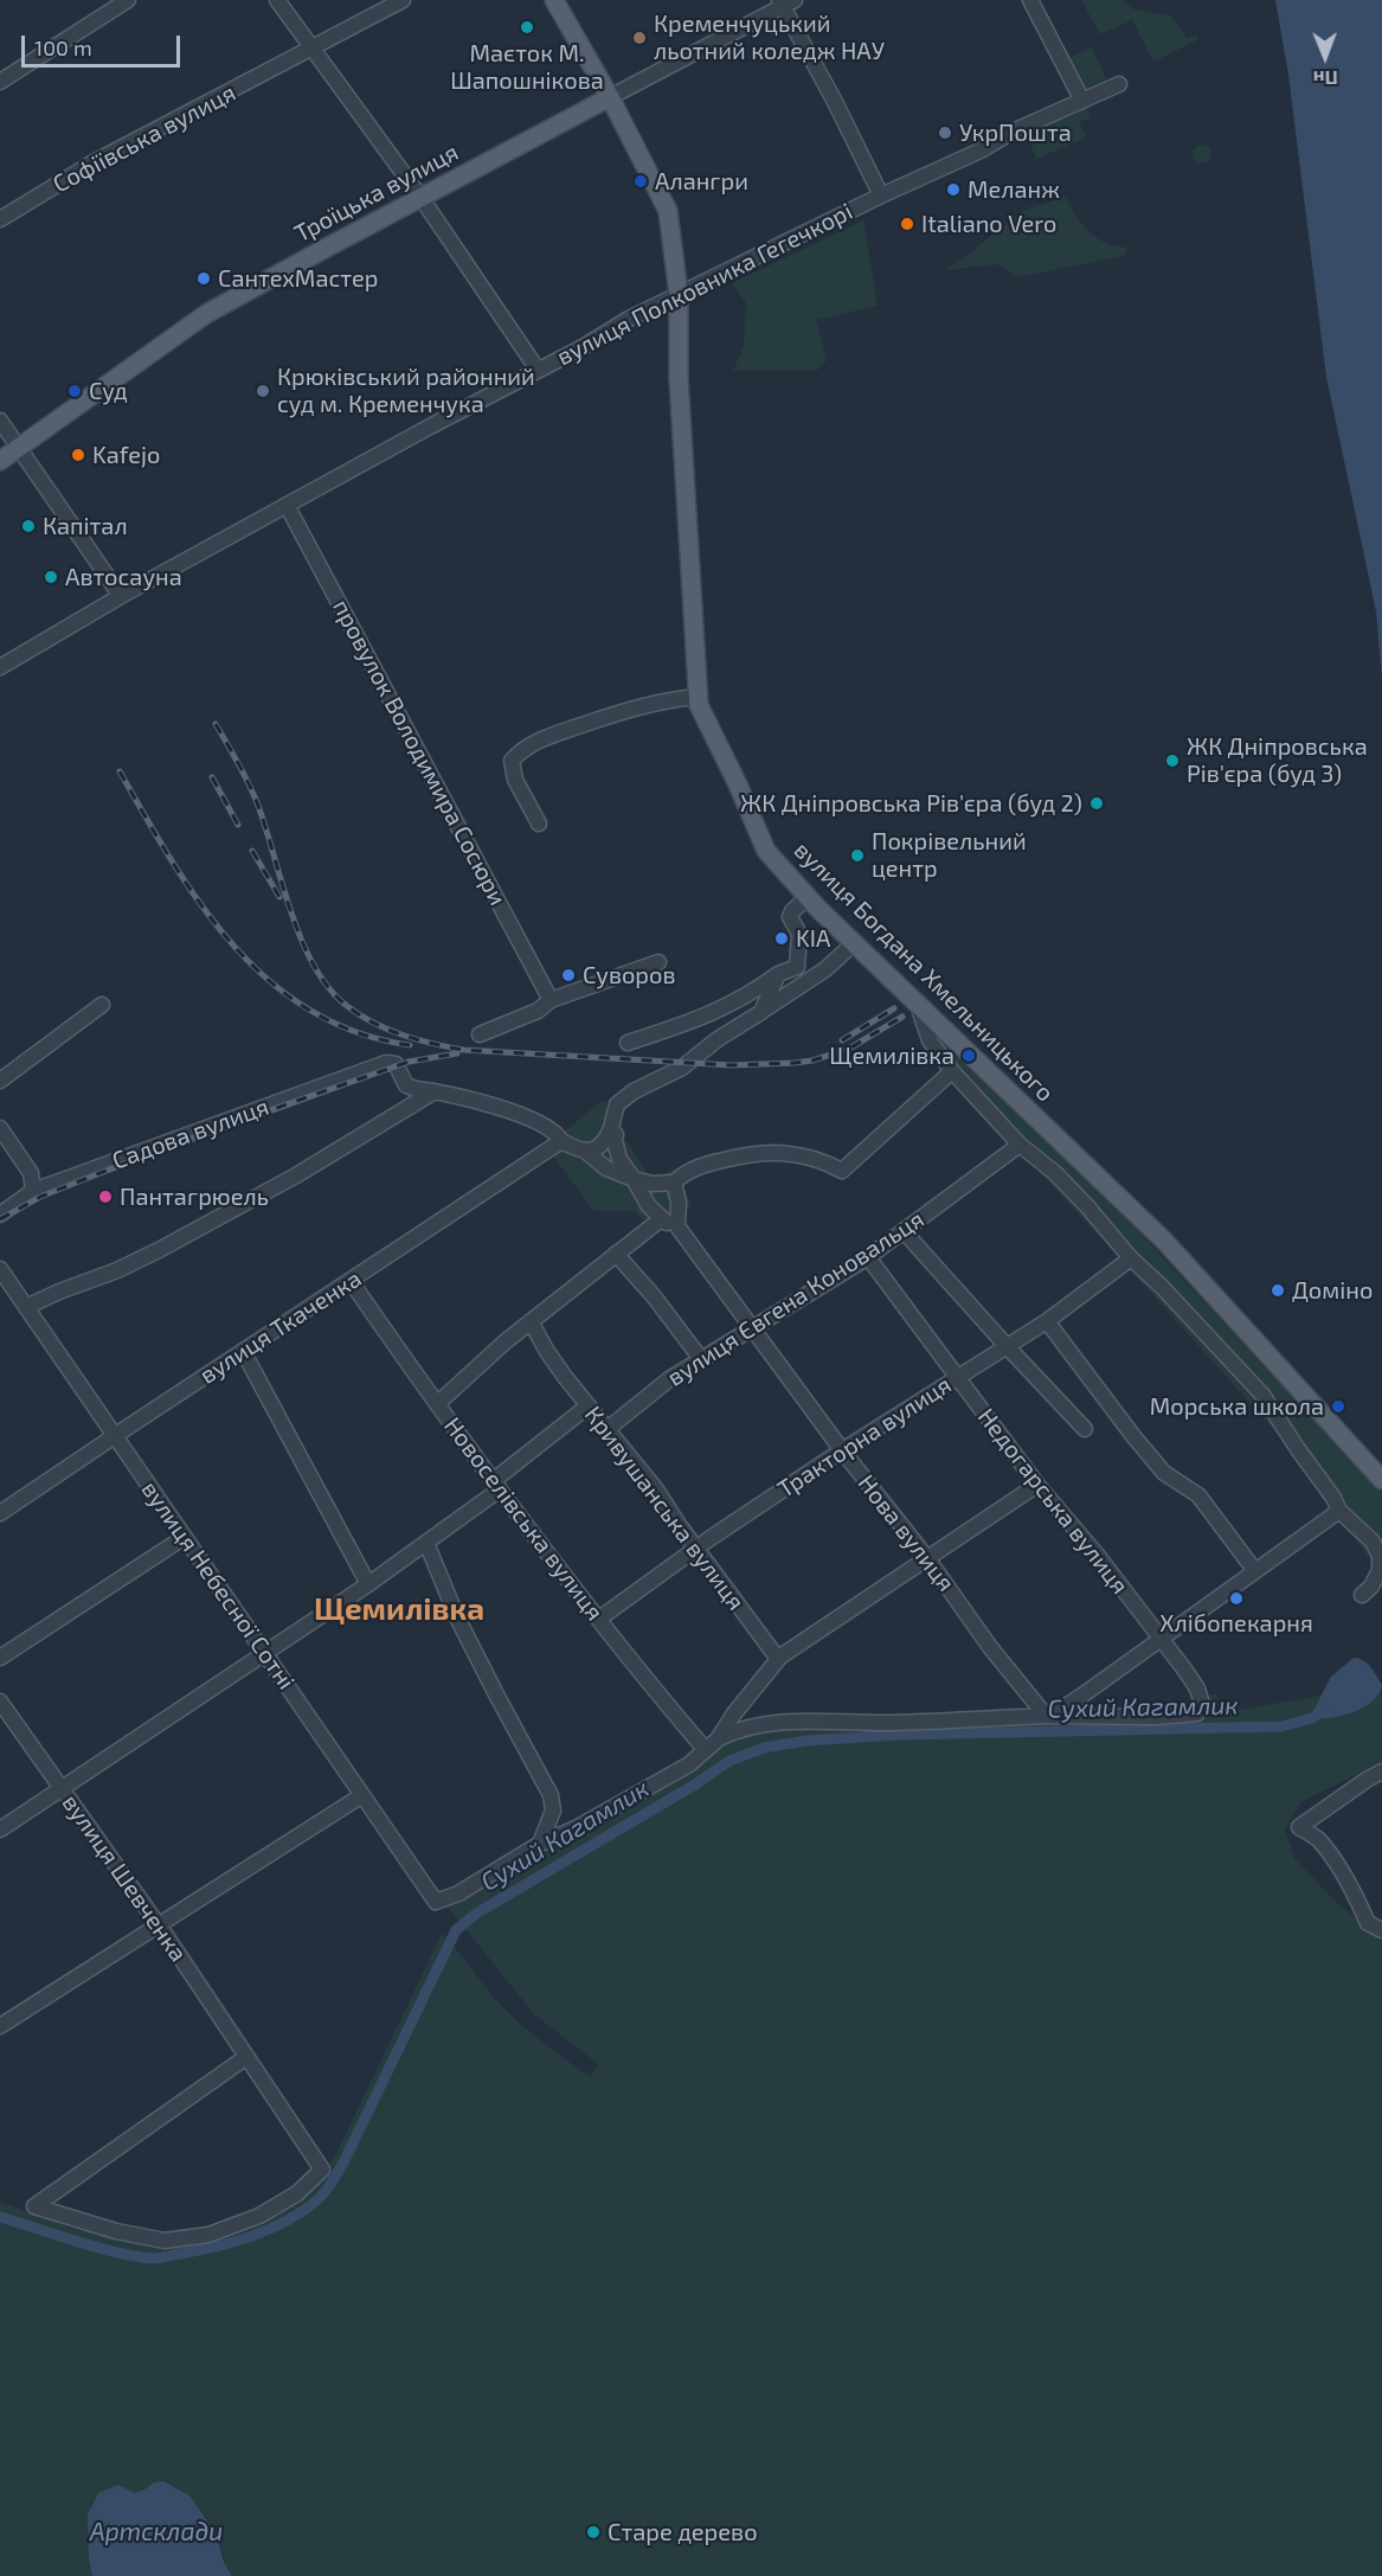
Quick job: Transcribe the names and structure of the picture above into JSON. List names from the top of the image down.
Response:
{
  "streets": {
    "main road": ["Троїцька вулиця", "вулиця Богдана Хмельницького"],
    "street": [
      "Софіївська вулиця",
      "вулиця Полковника Гегечкорі",
      "провулок Володимира Сосюри",
      "Садова вулиця",
      "вулиця Євгена Коновальця",
      "вулиця Ткаченка",
      "Тракторна вулиця",
      "Недогарська вулиця",
      "Кривушанська вулиця",
      "Новоселівська вулиця",
      "Нова вулиця",
      "вулиця Небесної Сотні",
      "вулиця Шевченка"
    ]
  },
  "crossings": [
    ["Троїцька вулиця", "вулиця Богдана Хмельницького"],
    ["вулиця Полковника Гегечкорі", "провулок Володимира Сосюри"],
    ["вулиця Полковника Гегечкорі", "вулиця Богдана Хмельницького"],
    ["вулиця Євгена Коновальця", "Недогарська вулиця"],
    ["вулиця Євгена Коновальця", "Кривушанська вулиця"],
    ["вулиця Євгена Коновальця", "Нова вулиця"],
    ["вулиця Ткаченка", "Новоселівська вулиця"],
    ["вулиця Ткаченка", "вулиця Небесної Сотні"],
    ["Тракторна вулиця", "Недогарська вулиця"],
    ["Тракторна вулиця", "Кривушанська вулиця"],
    ["Тракторна вулиця", "Новоселівська вулиця"],
    ["Тракторна вулиця", "Нова вулиця"],
    ["Недогарська вулиця", "Нова вулиця"]
  ],
  "districts": ["Щемилівка"],
  "water": ["Сухий Кагамлик", "Артсклади"],
  "places": [
    "Маєток М. Шапошнікова",
    "Кременчуцький льотний коледж НАУ",
    "УкрПошта",
    "Алангри",
    "Меланж",
    "Italiano Vero",
    "СантехМастер",
    "Суд",
    "Крюківський районний суд м. Кременчука",
    "Kafejo",
    "Капітал",
    "Автосауна",
    "ЖК Дніпровська Рів'єра (буд 3)",
    "ЖК Дніпровська Рів'єра (буд 2)",
    "Покрівельний центр",
    "KIA",
    "Суворов",
    "Щемилівка",
    "Пантагрюель",
    "Доміно",
    "Морська школа",
    "Хлібопекарня",
    "Старе дерево"
  ],
  "scale_bar": "100 m",
  "north": "bottom"
}
